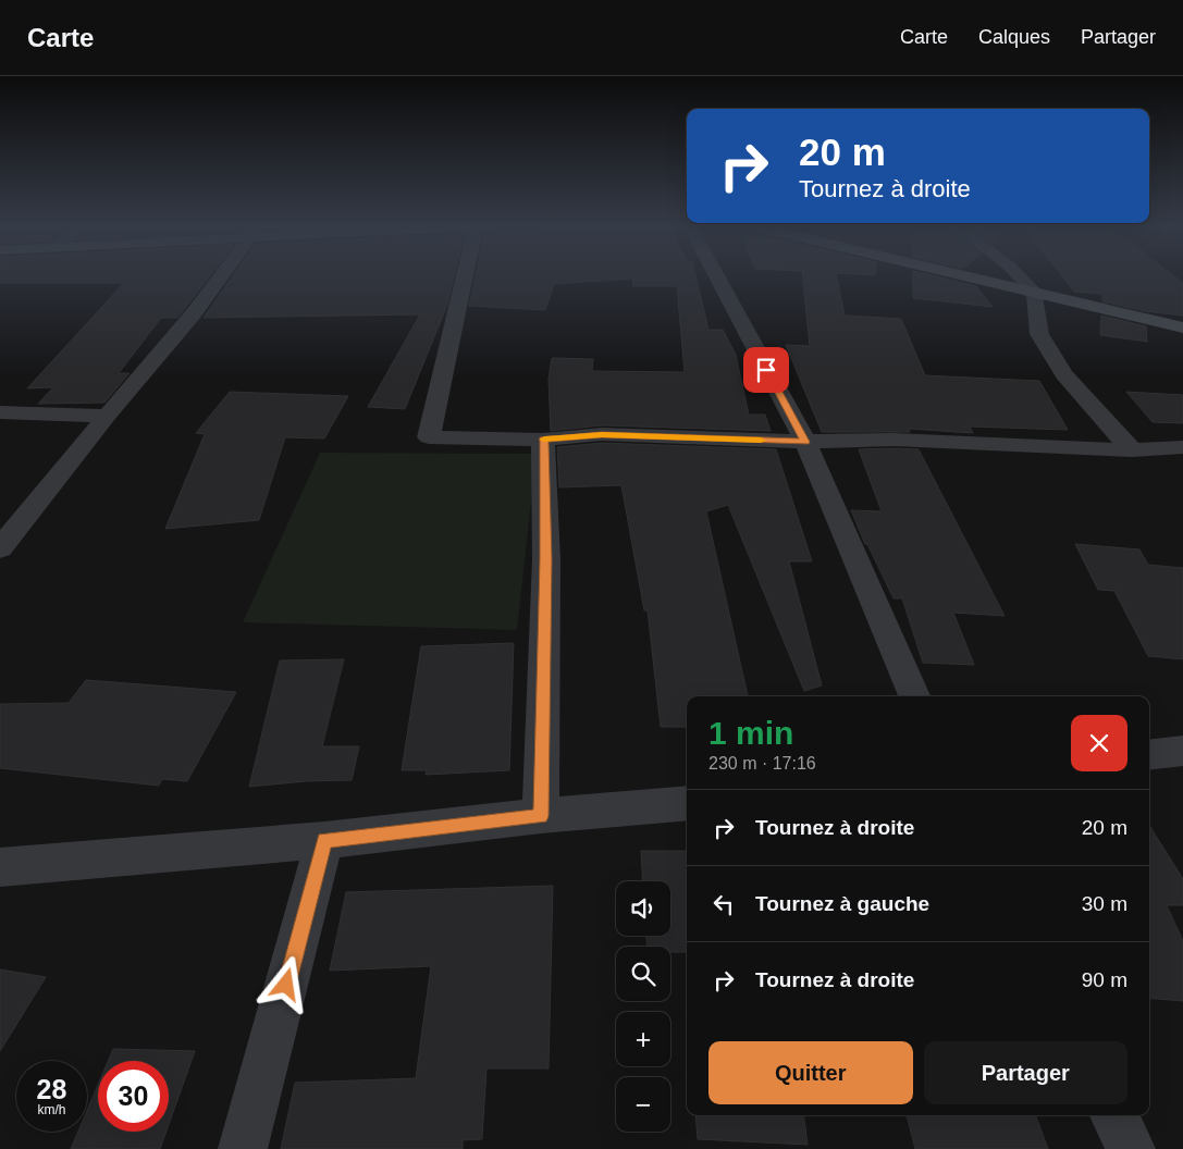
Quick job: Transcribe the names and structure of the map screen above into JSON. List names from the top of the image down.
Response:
{
  "page": {
    "header": "Carte",
    "nav": ["Carte", "Calques", "Partager"],
    "turn": ["20 m", "Tournez à droite"],
    "heading": ["1 min", "230 m · 17:16"],
    "list": [
      {
        "name": "Tournez à droite",
        "value": "20 m"
      },
      {
        "name": "Tournez à gauche",
        "value": "30 m"
      },
      {
        "name": "Tournez à droite",
        "value": "90 m"
      }
    ],
    "map_buttons": ["+", "−"],
    "buttons": ["Quitter", "Partager"],
    "speed": "28 km/h",
    "limit": "30"
  }
}
